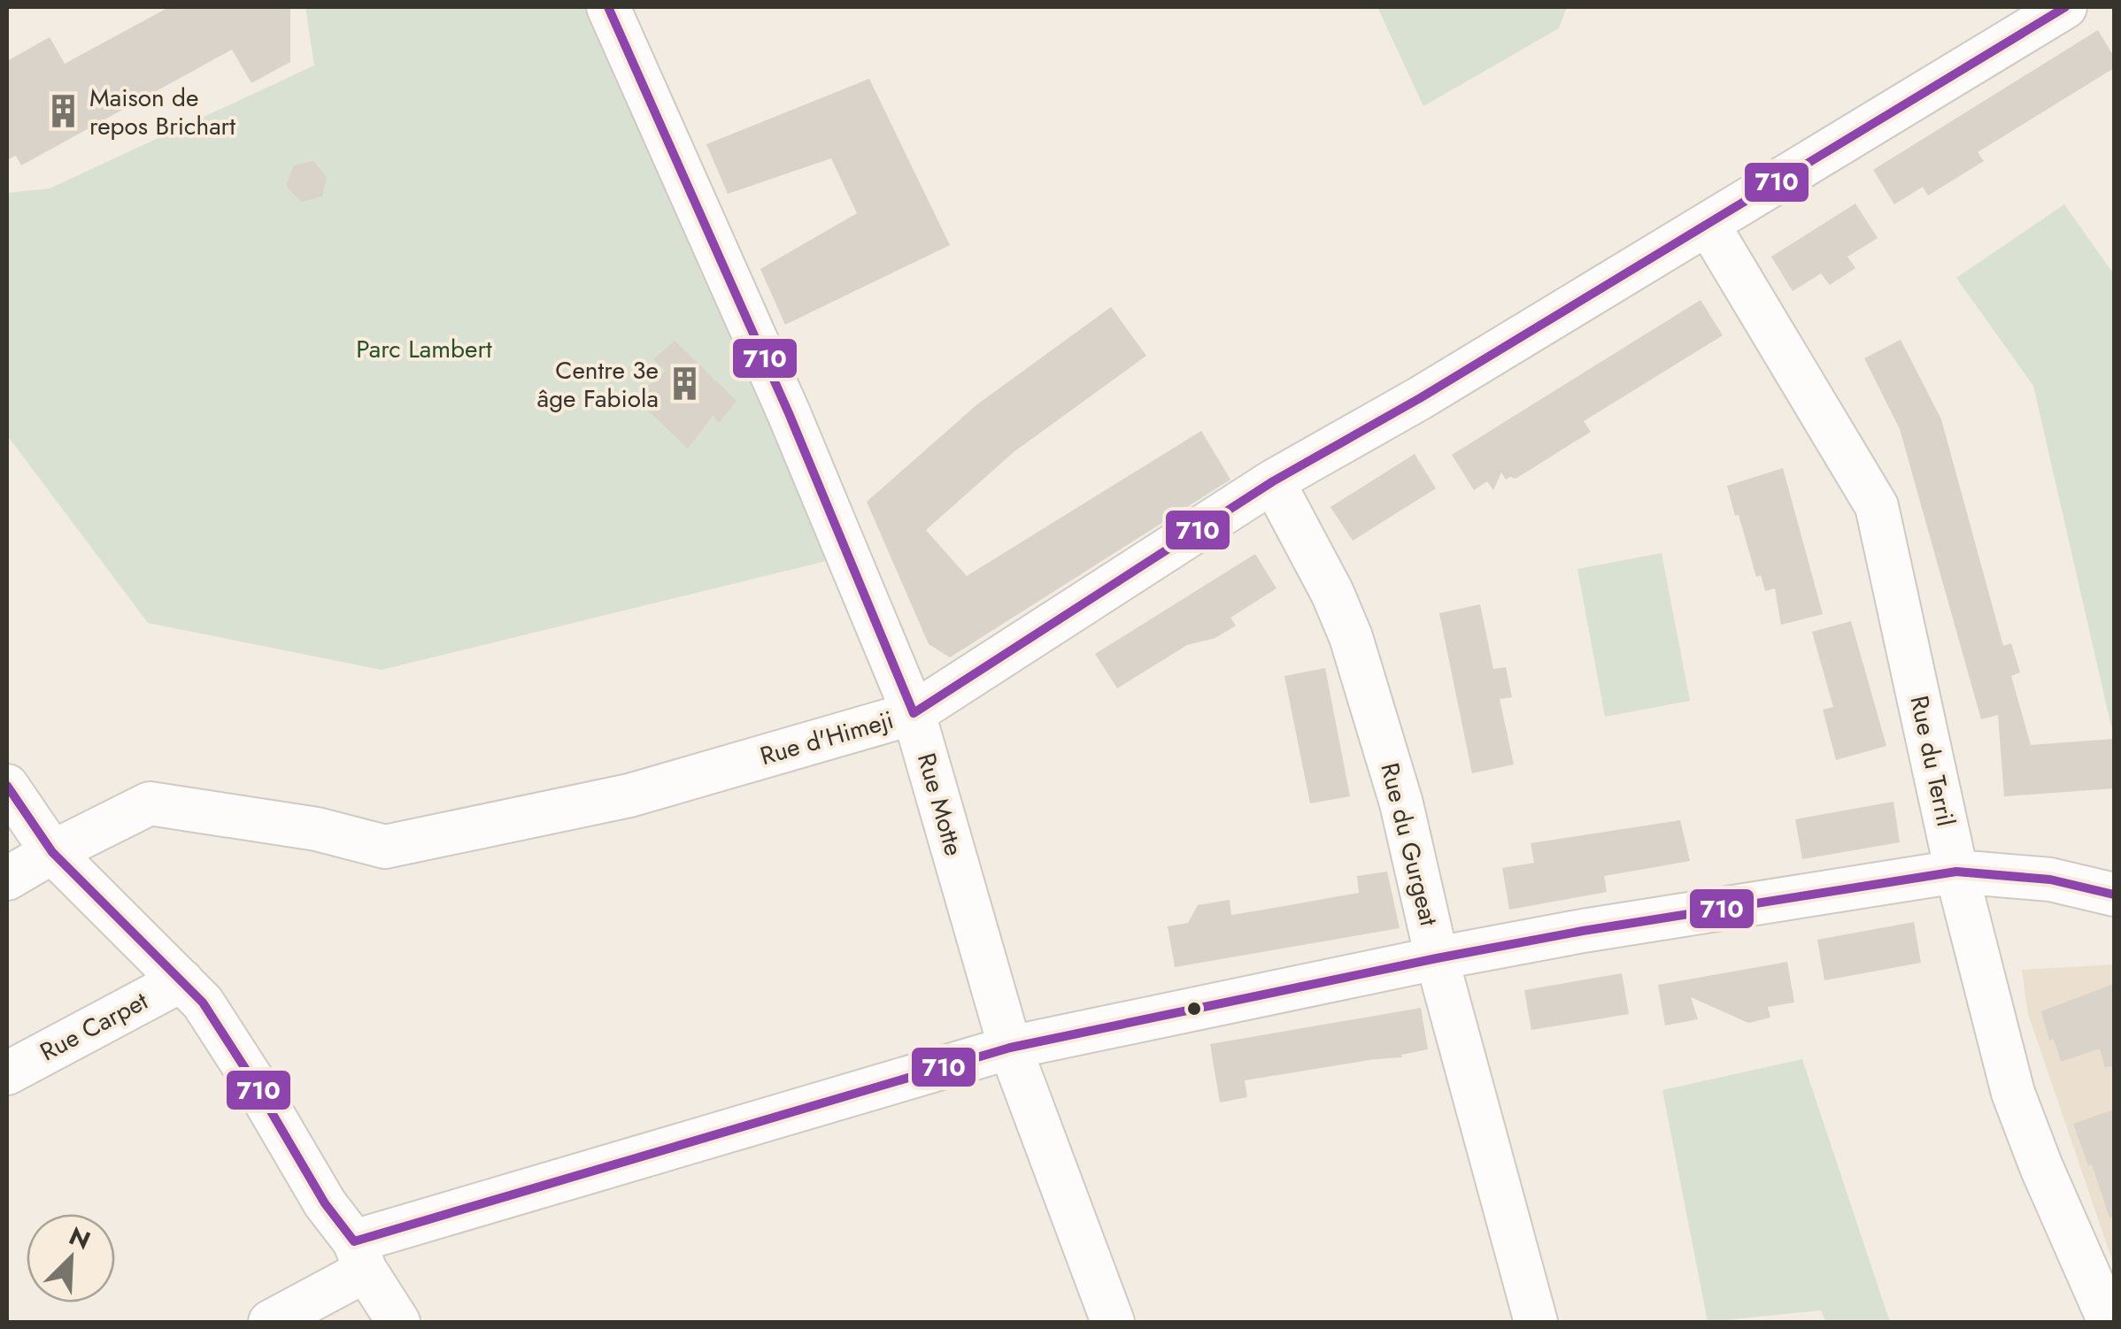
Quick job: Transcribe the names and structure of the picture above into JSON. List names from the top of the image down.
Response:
{
  "streets": {
    "street": [
      "Rue d'Himeji",
      "Rue du Terril",
      "Rue Motte",
      "Rue du Gurgeat",
      "Rue Carpet"
    ]
  },
  "crossings": [
    ["Rue d'Himeji", "Rue du Terril"],
    ["Rue d'Himeji", "Rue Motte"],
    ["Rue d'Himeji", "Rue du Gurgeat"]
  ],
  "parks": ["Parc Lambert"],
  "places": {
    "building": ["Maison de repos Brichart", "Centre 3e âge Fabiola"]
  },
  "lines": ["transit line 710"],
  "north": "top right"
}
